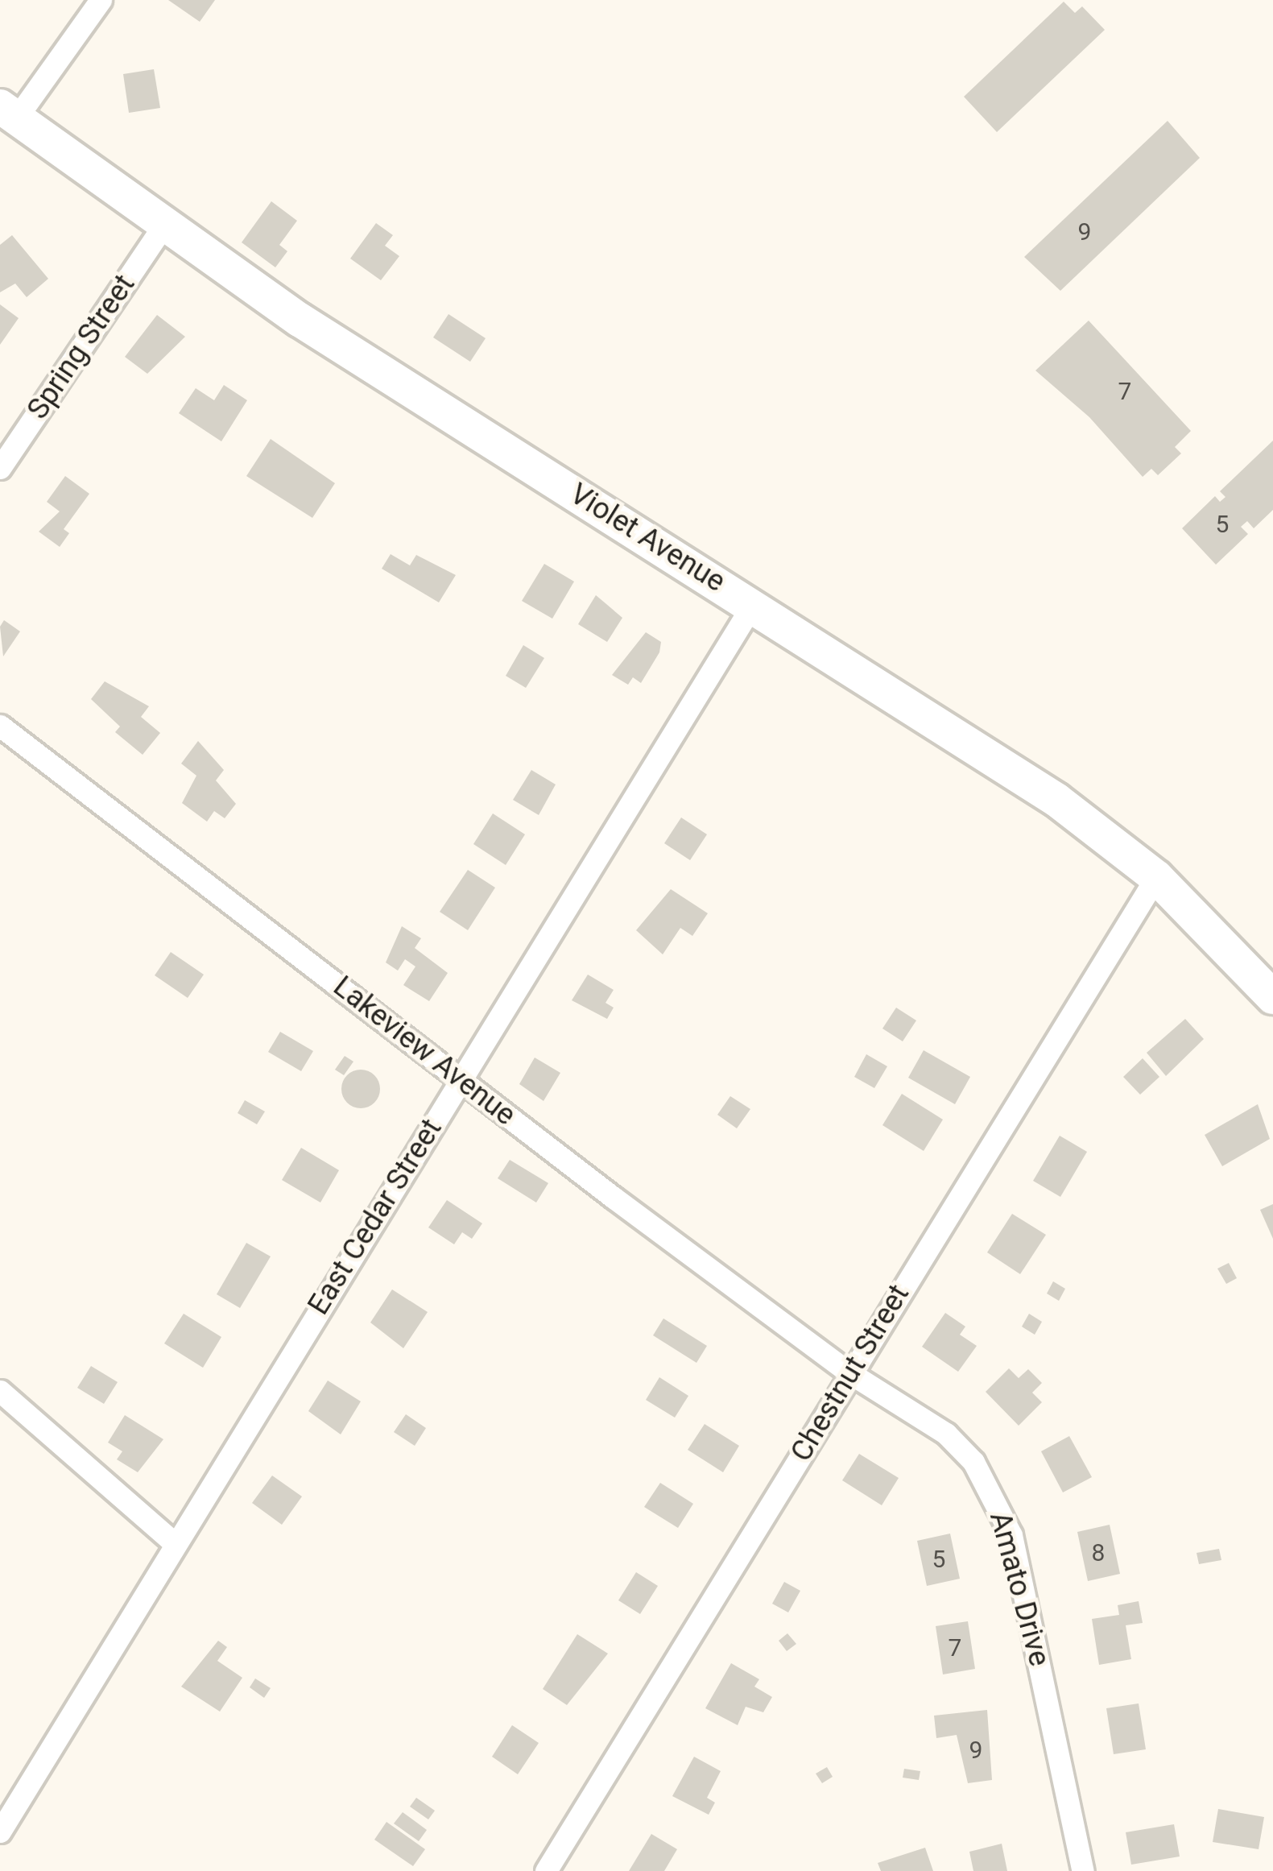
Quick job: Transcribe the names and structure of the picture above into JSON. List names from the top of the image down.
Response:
{
  "streets": {
    "main road": ["Violet Avenue"],
    "street": [
      "Spring Street",
      "Lakeview Avenue",
      "East Cedar Street",
      "Chestnut Street",
      "Amato Drive"
    ]
  },
  "crossings": [
    ["Spring Street", "Violet Avenue"],
    ["Violet Avenue", "East Cedar Street"],
    ["Violet Avenue", "Chestnut Street"],
    ["Lakeview Avenue", "East Cedar Street"],
    ["Lakeview Avenue", "Chestnut Street"],
    ["Lakeview Avenue", "Amato Drive"],
    ["Chestnut Street", "Amato Drive"]
  ],
  "house_numbers": [
    "9",
    "7",
    "5",
    "8",
    "5",
    "7",
    "9"
  ]
}
